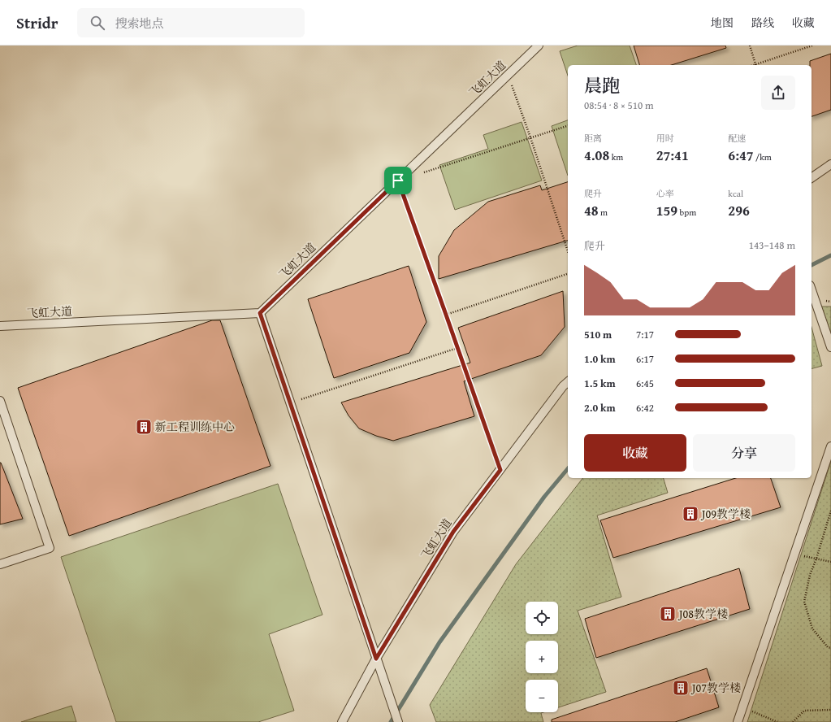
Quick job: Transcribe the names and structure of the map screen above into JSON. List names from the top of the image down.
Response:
{
  "streets": {
    "lane": ["飞虹大道"]
  },
  "places": {
    "building": [
      "新工程训练中心",
      "J09教学楼",
      "J08教学楼",
      "J07教学楼"
    ]
  },
  "page": {
    "header": "Stridr",
    "search": "搜索地点",
    "nav": ["地图", "路线", "收藏"],
    "heading": ["晨跑", "08:54 · 8 × 510 m"],
    "stats": [
      ["距离", "4.08 km"],
      ["用时", "27:41"],
      ["配速", "6:47 /km"],
      ["爬升", "48 m"],
      ["心率", "159 bpm"],
      ["kcal", "296"]
    ],
    "chart": ["爬升", "143–148 m"],
    "list": [
      {
        "name": "510 m",
        "note": "7:17"
      },
      {
        "name": "1.0 km",
        "note": "6:17"
      },
      {
        "name": "1.5 km",
        "note": "6:45"
      },
      {
        "name": "2.0 km",
        "note": "6:42"
      }
    ],
    "buttons": ["收藏", "分享"],
    "map_buttons": ["+", "−"]
  }
}
